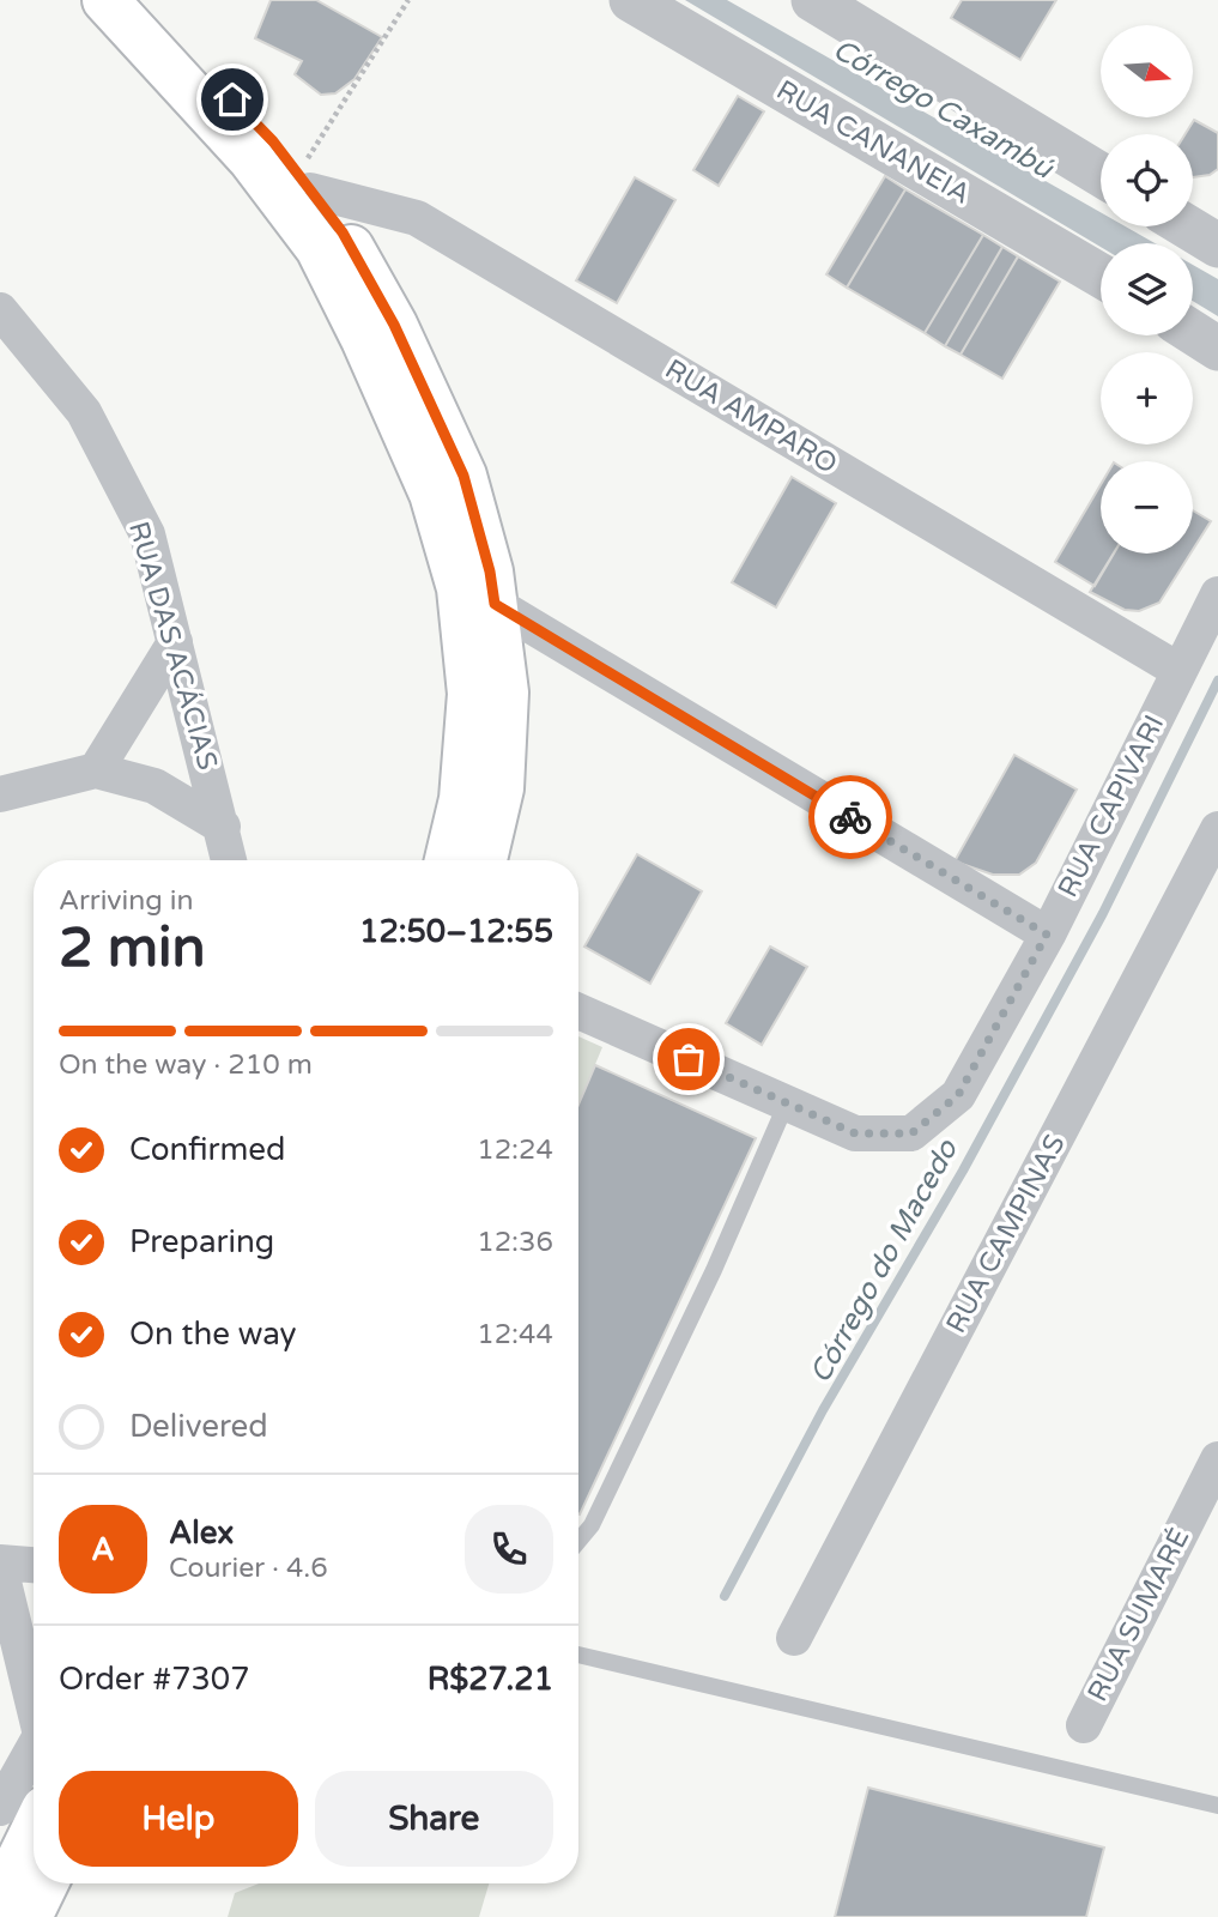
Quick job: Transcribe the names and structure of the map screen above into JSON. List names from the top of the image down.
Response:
{
  "streets": {
    "street": [
      "RUA CANANEIA",
      "RUA AMPARO",
      "RUA DAS ACÁCIAS",
      "RUA CAPIVARI",
      "RUA CAMPINAS",
      "RUA SUMARÉ"
    ]
  },
  "crossings": [
    ["RUA AMPARO", "RUA CAPIVARI"]
  ],
  "water": ["Córrego Caxambú", "Córrego do Macedo"],
  "north": "right",
  "page": {
    "map_buttons": ["+", "−"],
    "heading": ["2 min", "Arriving in", "12:50–12:55"],
    "panel": [
      "Alex",
      "Courier · 4.6",
      "Order #7307",
      "R$27.21"
    ],
    "bar": "On the way · 210 m",
    "list": [
      ["Confirmed", "12:24"],
      ["Preparing", "12:36"],
      ["On the way", "12:44"],
      "Delivered"
    ],
    "round": "A",
    "buttons": ["Help", "Share"]
  }
}
